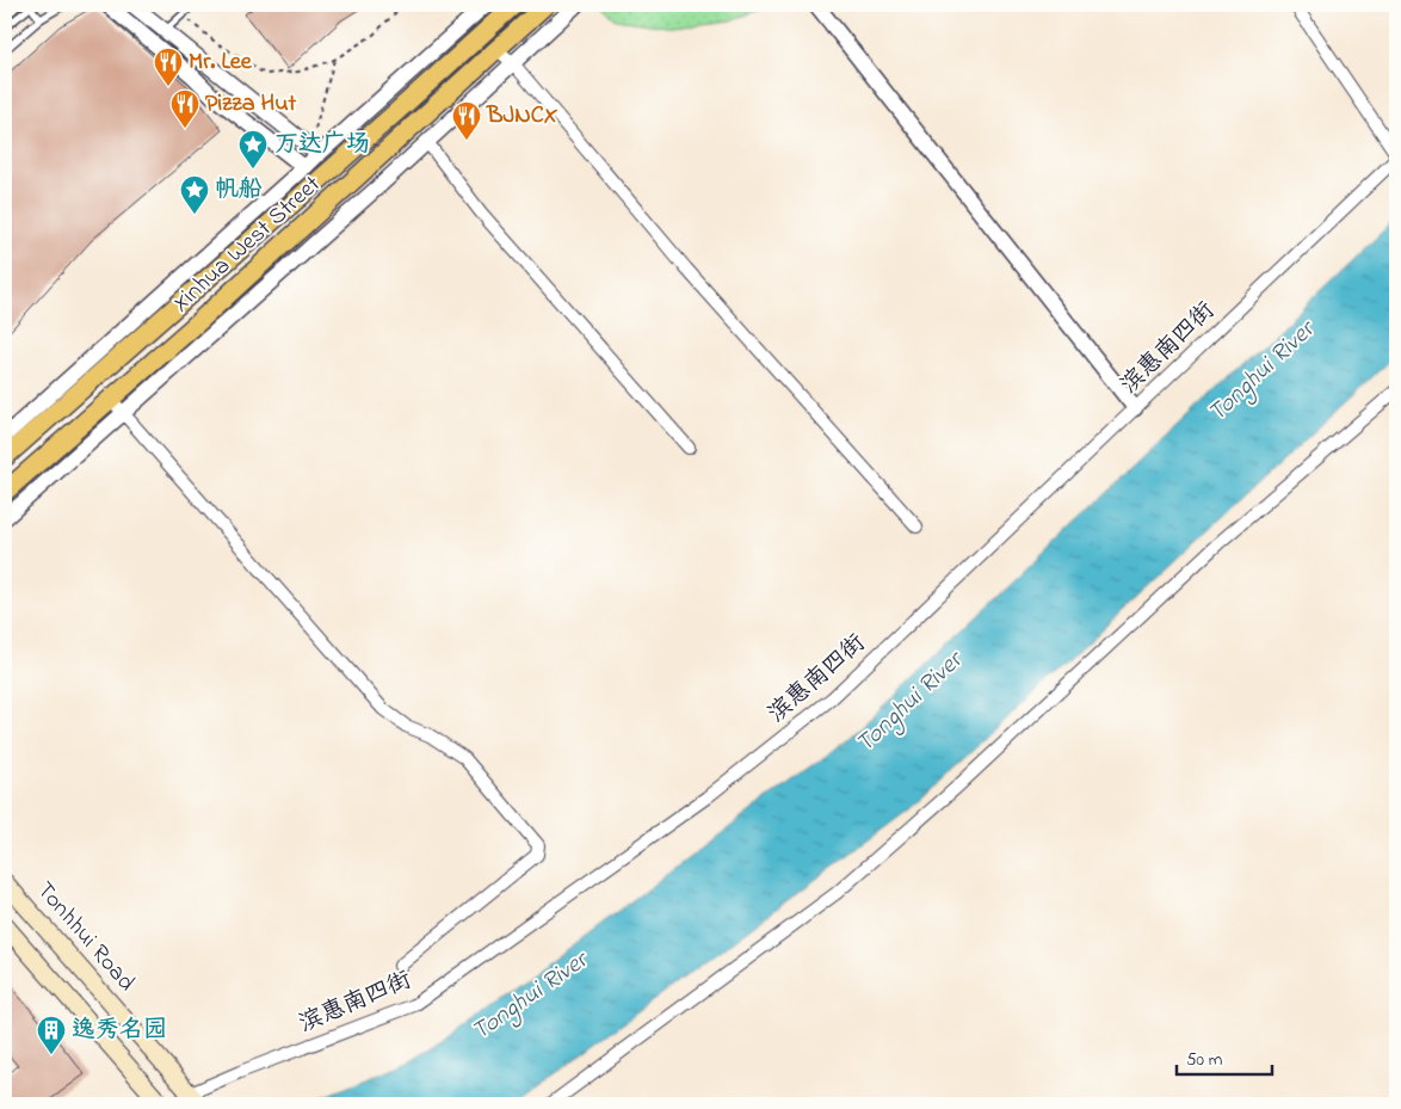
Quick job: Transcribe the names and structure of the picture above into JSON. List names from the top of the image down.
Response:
{
  "streets": {
    "main road": ["Xinhua West Street", "Tonhhui Road"],
    "street": ["滨惠南四街"]
  },
  "crossings": [
    ["滨惠南四街", "Tonhhui Road"]
  ],
  "water": ["Tonghui River"],
  "places": {
    "restaurant": ["Mr. Lee", "Pizza Hut", "BJNCX"],
    "place": ["万达广场", "帆船"],
    "building": ["逸秀名园"]
  },
  "scale_bar": "50 m"
}
